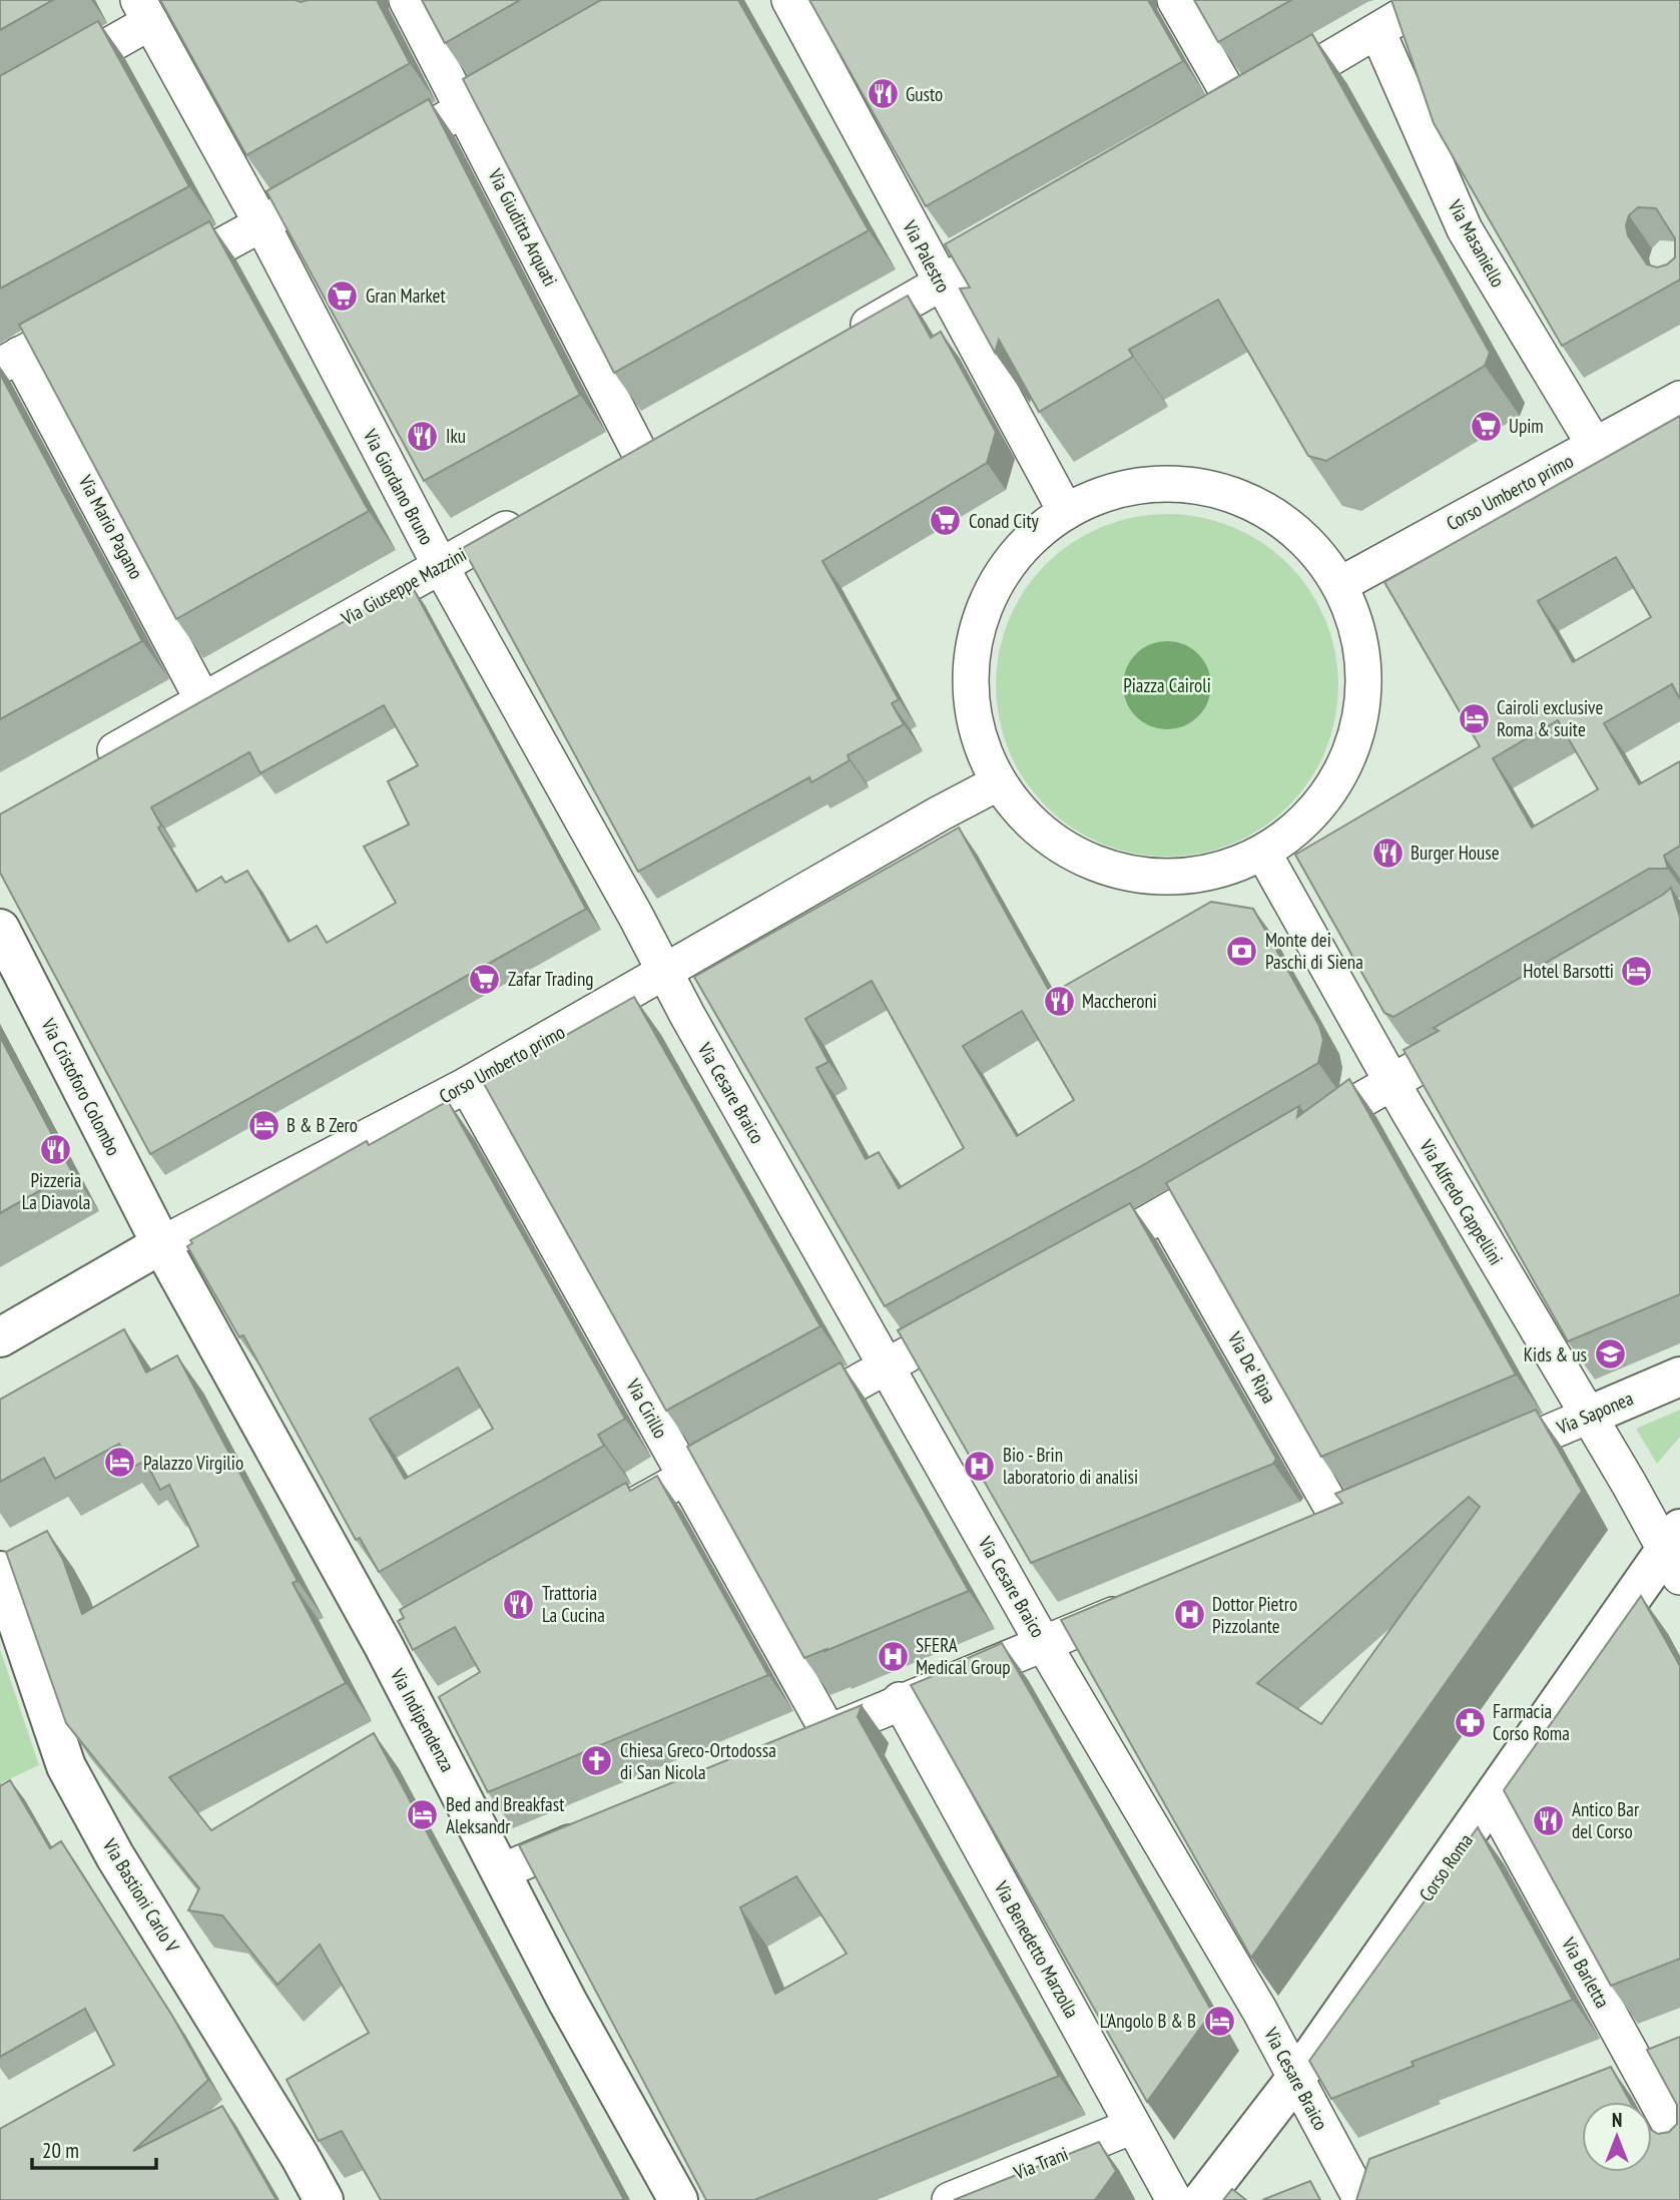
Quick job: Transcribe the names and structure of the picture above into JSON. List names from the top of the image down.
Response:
{
  "streets": {
    "street": [
      "Via Giuditta Arquati",
      "Via Masaniello",
      "Via Palestro",
      "Via Giordano Bruno",
      "Corso Umberto primo",
      "Via Mario Pagano",
      "Via Giuseppe Mazzini",
      "Via Cristoforo Colombo",
      "Via Cesare Braico",
      "Via Alfredo Cappellini",
      "Via De' Ripa",
      "Via Cirillo",
      "Via Saponea",
      "Via Indipendenza",
      "Corso Roma",
      "Via Bastioni Carlo V",
      "Via Benedetto Marzolla",
      "Via Barletta",
      "Via Trani"
    ]
  },
  "crossings": [
    ["Via Masaniello", "Corso Umberto primo"],
    ["Via Giordano Bruno", "Corso Umberto primo"],
    ["Via Giordano Bruno", "Via Giuseppe Mazzini"],
    ["Via Giordano Bruno", "Via Cesare Braico"],
    ["Corso Umberto primo", "Via Cristoforo Colombo"],
    ["Corso Umberto primo", "Via Cesare Braico"],
    ["Corso Umberto primo", "Via Cirillo"],
    ["Corso Umberto primo", "Via Indipendenza"],
    ["Via Mario Pagano", "Via Giuseppe Mazzini"],
    ["Via Cristoforo Colombo", "Via Indipendenza"],
    ["Via Cesare Braico", "Corso Roma"],
    ["Via Alfredo Cappellini", "Via Saponea"],
    ["Via Alfredo Cappellini", "Corso Roma"],
    ["Corso Roma", "Via Barletta"],
    ["Via Benedetto Marzolla", "Via Trani"]
  ],
  "parks": ["Piazza Cairoli"],
  "places": {
    "restaurant": [
      "Gusto",
      "Iku",
      "Burger House",
      "Maccheroni",
      "Pizzeria La Diavola",
      "Trattoria La Cucina",
      "Antico Bar del Corso"
    ],
    "supermarket": [
      "Gran Market",
      "Upim",
      "Conad City",
      "Zafar Trading"
    ],
    "hotel": [
      "Cairoli exclusive Roma & suite",
      "Hotel Barsotti",
      "B & B Zero",
      "Palazzo Virgilio",
      "Bed and Breakfast Aleksandr",
      "L'Angolo B & B"
    ],
    "bank": ["Monte dei Paschi di Siena"],
    "school or university": ["Kids & us"],
    "hospital": ["Bio - Brin laboratorio di analisi", "Dottor Pietro Pizzolante", "SFERA Medical Group"],
    "pharmacy": ["Farmacia Corso Roma"],
    "church": ["Chiesa Greco-Ortodossa di San Nicola"]
  },
  "scale_bar": "20 m",
  "north": "top"
}
